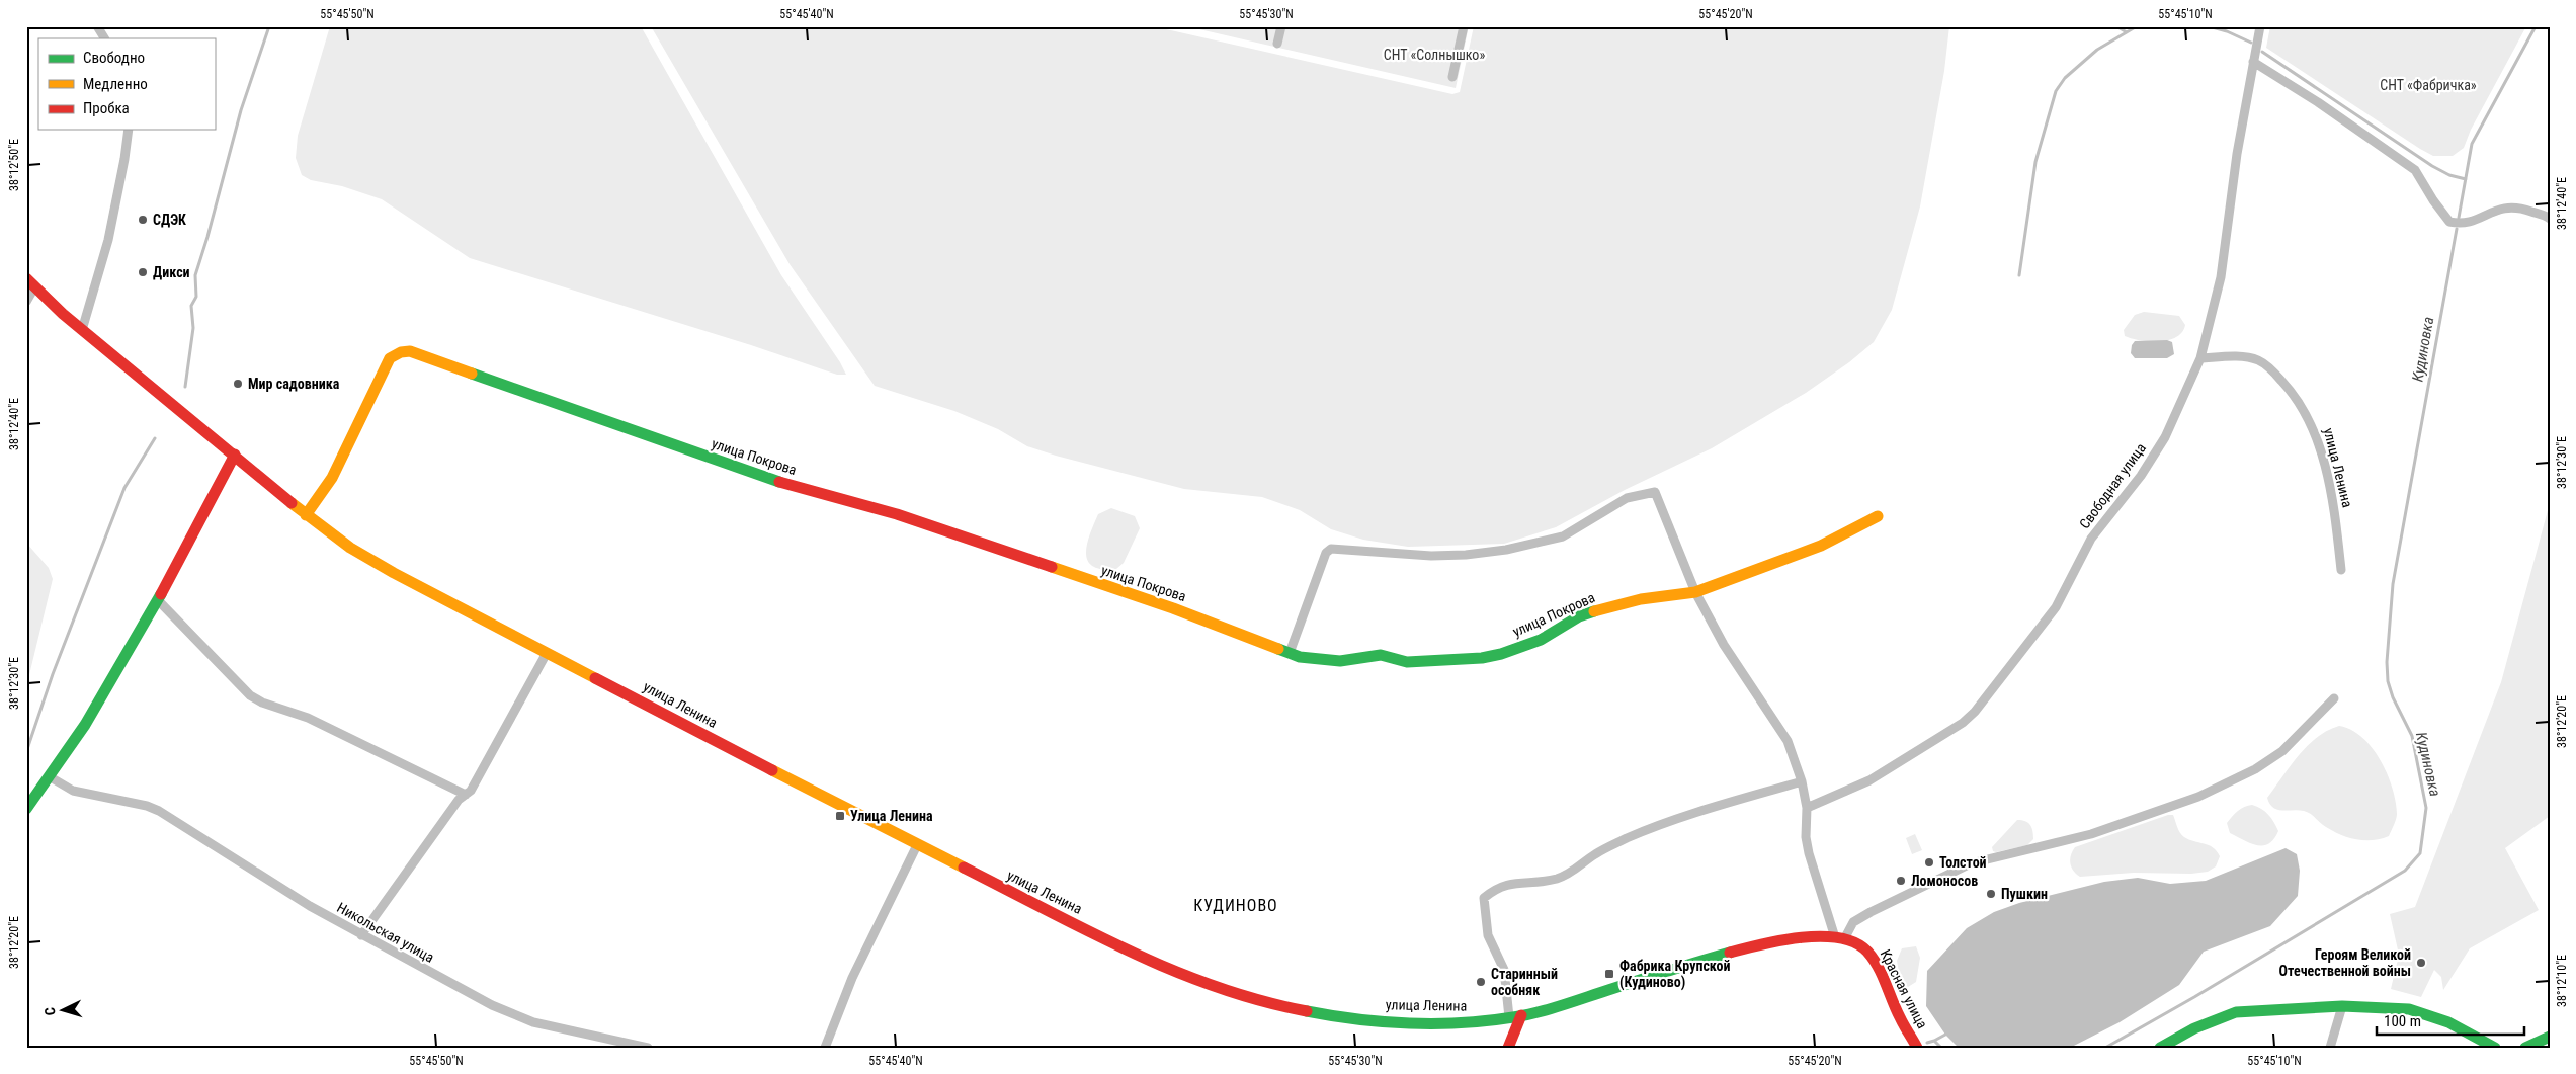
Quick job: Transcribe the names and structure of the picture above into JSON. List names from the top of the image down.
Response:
{
  "streets": {
    "main road": ["улица Покрова", "улица Ленина", "Красная улица"],
    "street": ["Свободная улица", "Никольская улица"]
  },
  "crossings": [
    ["улица Покрова", "улица Ленина"],
    ["улица Ленина", "Свободная улица"],
    ["улица Ленина", "Красная улица"]
  ],
  "districts": ["КУДИНОВО"],
  "water": ["Кудиновка"],
  "parks": ["СНТ «Солнышко»", "СНТ «Фабричка»"],
  "places": {
    "other": [
      "СДЭК",
      "Дикси",
      "Мир садовника",
      "Толстой",
      "Ломоносов",
      "Пушкин",
      "Героям Великой Отечественной войны",
      "Старинный особняк"
    ],
    "transit": ["Улица Ленина", "Фабрика Крупской (Кудиново)"]
  },
  "legend": ["Свободно", "Медленно", "Пробка"],
  "scale_bar": "100 m",
  "north": "left",
  "coordinates": [
    "55°45'50\"N",
    "55°45'40\"N",
    "55°45'30\"N",
    "55°45'20\"N",
    "55°45'10\"N",
    "38°12'50\"E",
    "38°12'40\"E",
    "38°12'30\"E",
    "38°12'20\"E",
    "38°12'10\"E"
  ]
}
